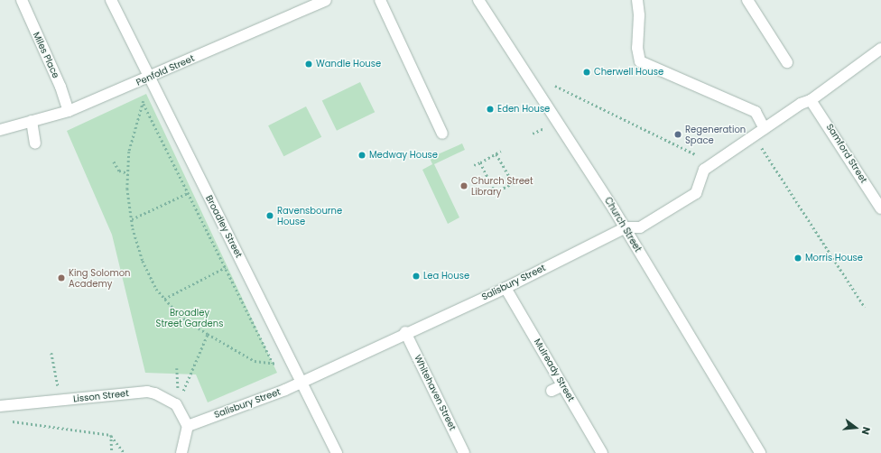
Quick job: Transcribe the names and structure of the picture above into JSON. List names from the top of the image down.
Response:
{
  "streets": {
    "street": [
      "Miles Place",
      "Penfold Street",
      "Samford Street",
      "Church Street",
      "Broadley Street",
      "Salisbury Street",
      "Mulready Street",
      "Whitehaven Street",
      "Lisson Street"
    ]
  },
  "crossings": [
    ["Miles Place", "Penfold Street"],
    ["Penfold Street", "Broadley Street"],
    ["Samford Street", "Salisbury Street"],
    ["Church Street", "Salisbury Street"],
    ["Broadley Street", "Salisbury Street"],
    ["Salisbury Street", "Mulready Street"],
    ["Salisbury Street", "Whitehaven Street"]
  ],
  "parks": ["Broadley Street Gardens"],
  "places": [
    "Wandle House",
    "Cherwell House",
    "Eden House",
    "Regeneration Space",
    "Medway House",
    "Church Street Library",
    "Ravensbourne House",
    "Morris House",
    "Lea House",
    "King Solomon Academy"
  ],
  "north": "right"
}
